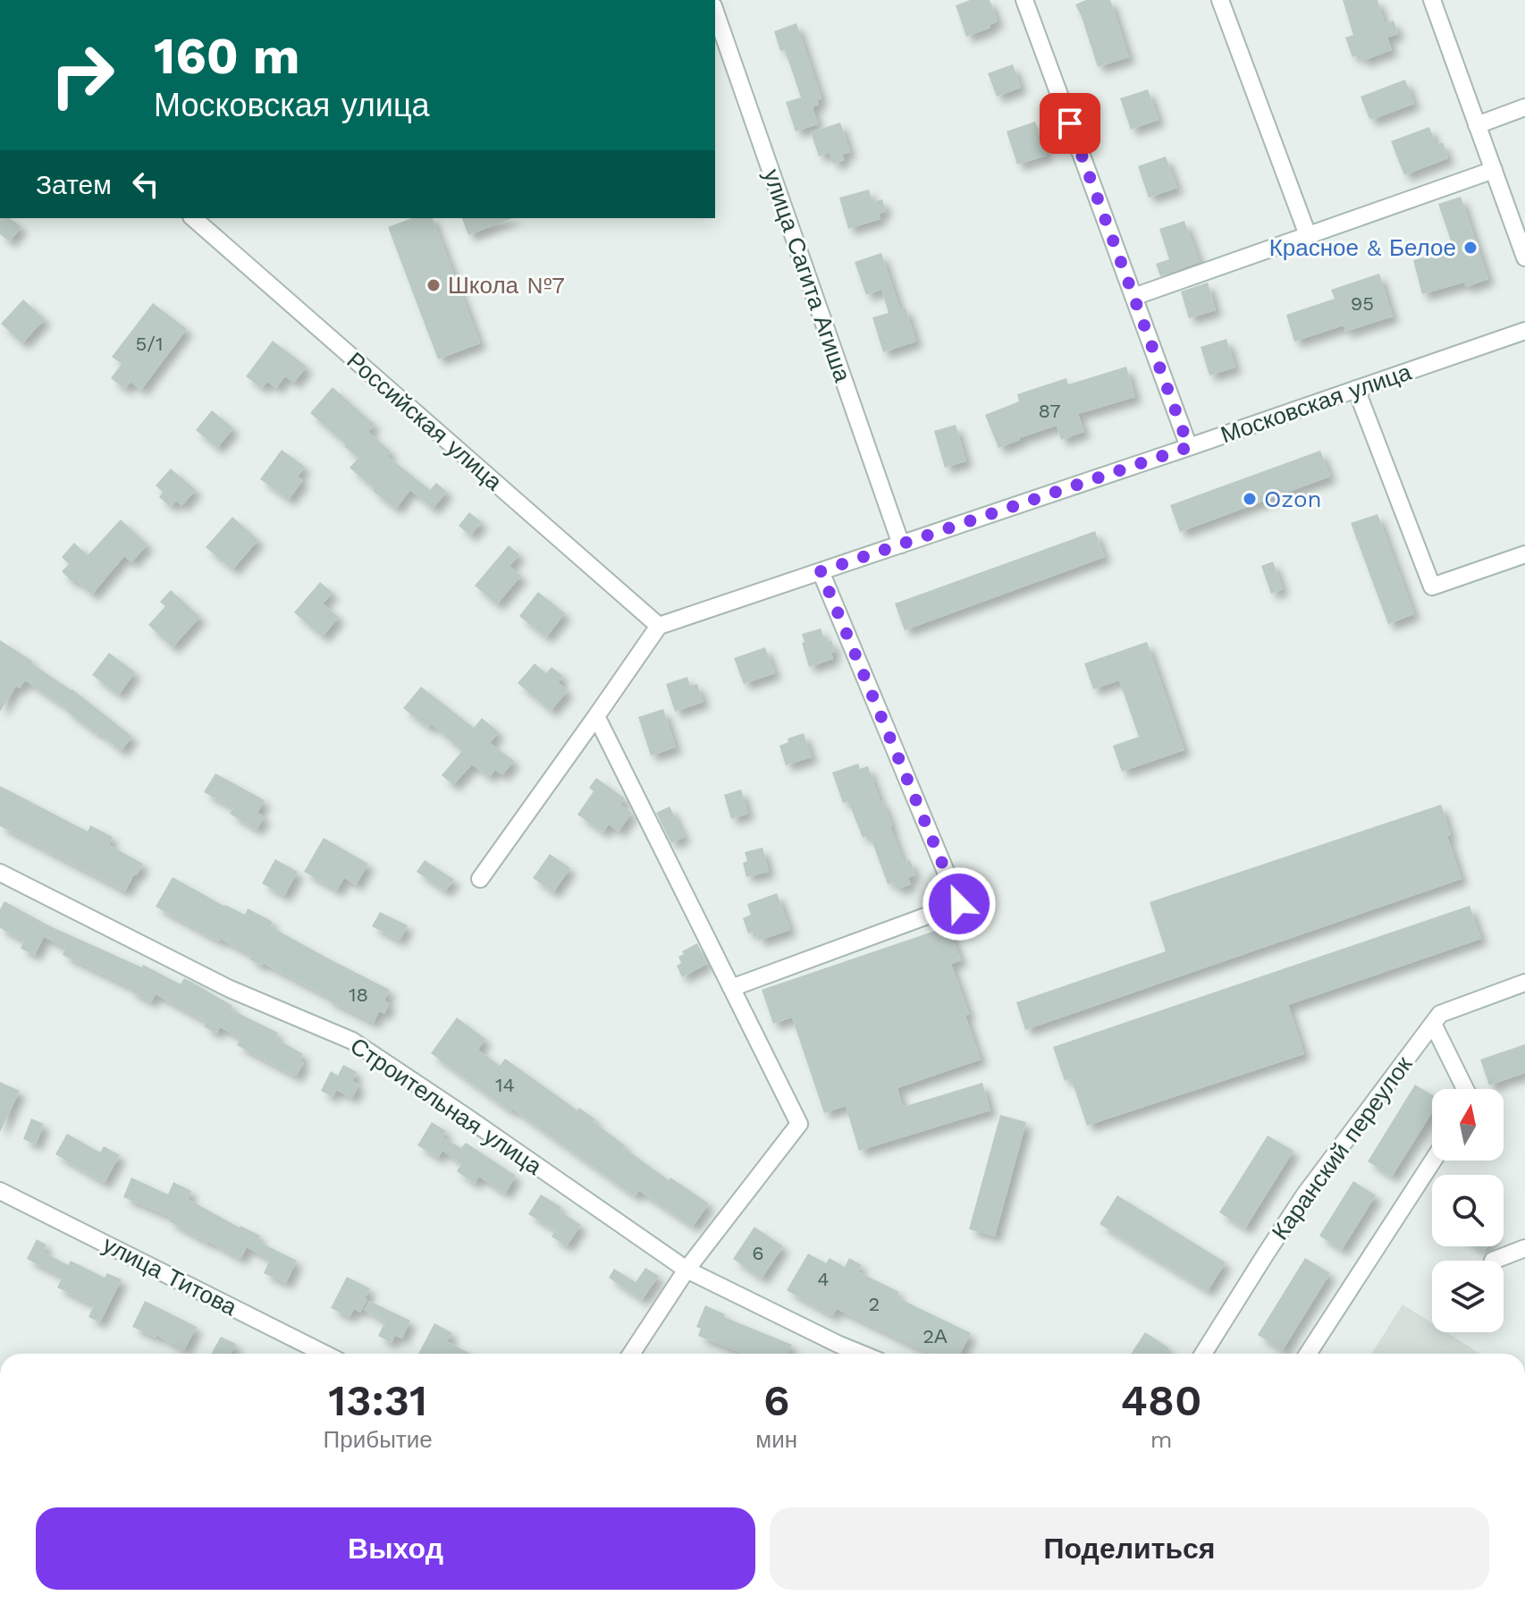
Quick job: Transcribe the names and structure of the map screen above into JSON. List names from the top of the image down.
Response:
{
  "streets": {
    "street": [
      "улица Сагита Агиша",
      "Московская улица",
      "Российская улица",
      "Строительная улица",
      "Каранский переулок",
      "улица Титова"
    ]
  },
  "crossings": [
    ["улица Сагита Агиша", "Московская улица"],
    ["Московская улица", "Российская улица"]
  ],
  "places": ["Красное & Белое", "Школа №7", "Ozon"],
  "house_numbers": [
    "95",
    "5/1",
    "87",
    "18",
    "14",
    "6",
    "4",
    "2",
    "2А"
  ],
  "north": "top",
  "page": {
    "turn": ["160 m", "Московская улица"],
    "then": "Затем",
    "eta": [
      "13:31",
      "Прибытие",
      "6",
      "мин",
      "480",
      "m"
    ],
    "buttons": ["Выход", "Поделиться"]
  }
}
